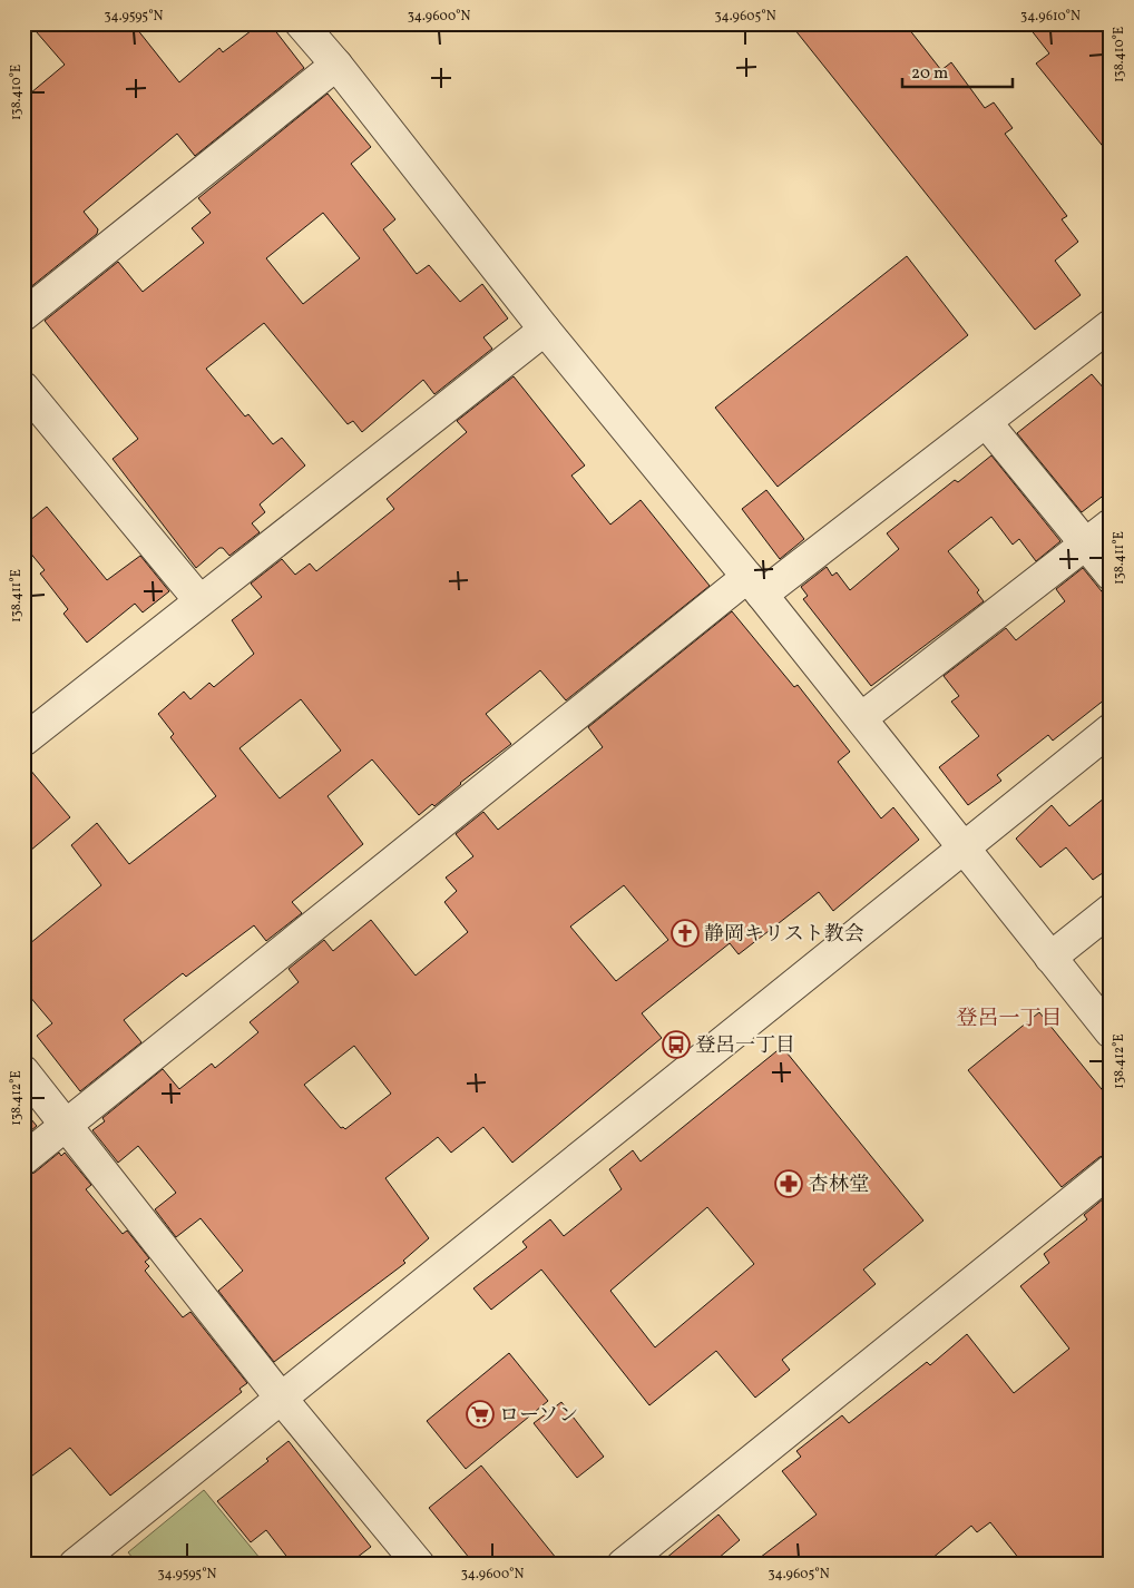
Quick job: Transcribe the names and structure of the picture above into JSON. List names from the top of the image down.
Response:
{
  "districts": ["登呂一丁目"],
  "places": {
    "church": ["静岡キリスト教会"],
    "bus stop": ["登呂一丁目"],
    "pharmacy": ["杏林堂"],
    "supermarket": ["ローソン"]
  },
  "scale_bar": "20 m",
  "coordinates": [
    "34.9595°N",
    "34.9600°N",
    "34.9605°N",
    "34.9610°N",
    "138.410°E",
    "138.411°E",
    "138.412°E"
  ]
}
